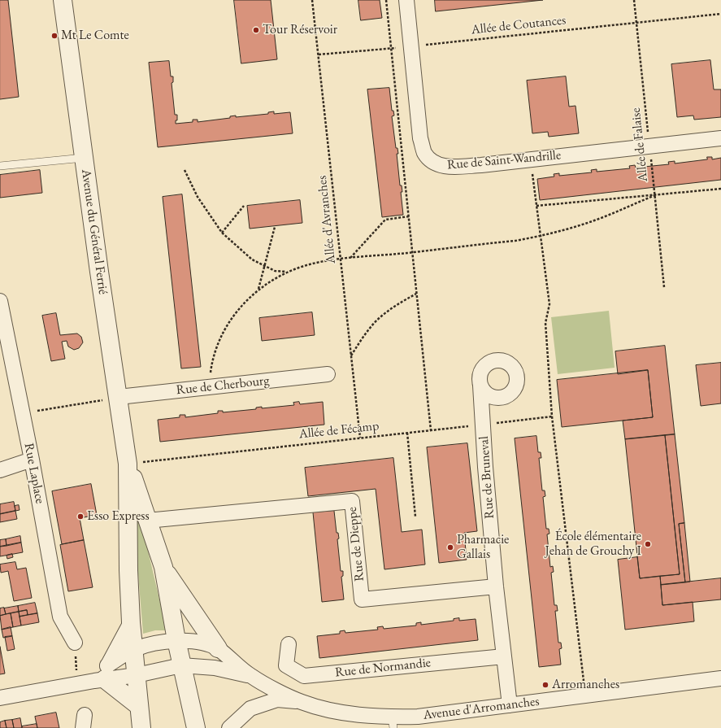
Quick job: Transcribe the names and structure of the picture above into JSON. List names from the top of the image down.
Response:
{
  "streets": {
    "street": [
      "Rue de Saint-Wandrille",
      "Avenue du Général Ferrié",
      "Rue de Cherbourg",
      "Rue Laplace",
      "Rue de Bruneval",
      "Rue de Dieppe",
      "Rue de Normandie",
      "Avenue d'Arromanches"
    ],
    "path": [
      "Allée de Coutances",
      "Allée de Falaise",
      "Allée d'Avranches",
      "Allée de Fécamp"
    ]
  },
  "crossings": [
    ["Allée de Coutances", "Allée de Falaise"],
    ["Allée de Coutances", "Rue de Saint-Wandrille"],
    ["Allée de Coutances", "Allée d'Avranches"],
    ["Allée de Falaise", "Rue de Saint-Wandrille"],
    ["Allée d'Avranches", "Allée de Fécamp"],
    ["Avenue du Général Ferrié", "Rue de Cherbourg"],
    ["Avenue du Général Ferrié", "Allée de Fécamp"],
    ["Allée de Fécamp", "Rue de Bruneval"],
    ["Rue de Bruneval", "Rue de Dieppe"],
    ["Rue de Bruneval", "Rue de Normandie"],
    ["Rue de Bruneval", "Avenue d'Arromanches"]
  ],
  "places": [
    "Tour Réservoir",
    "Mt Le Comte",
    "Esso Express",
    "École élémentaire Jehan de Grouchy I",
    "Pharmacie Gallais",
    "Arromanches"
  ]
}
